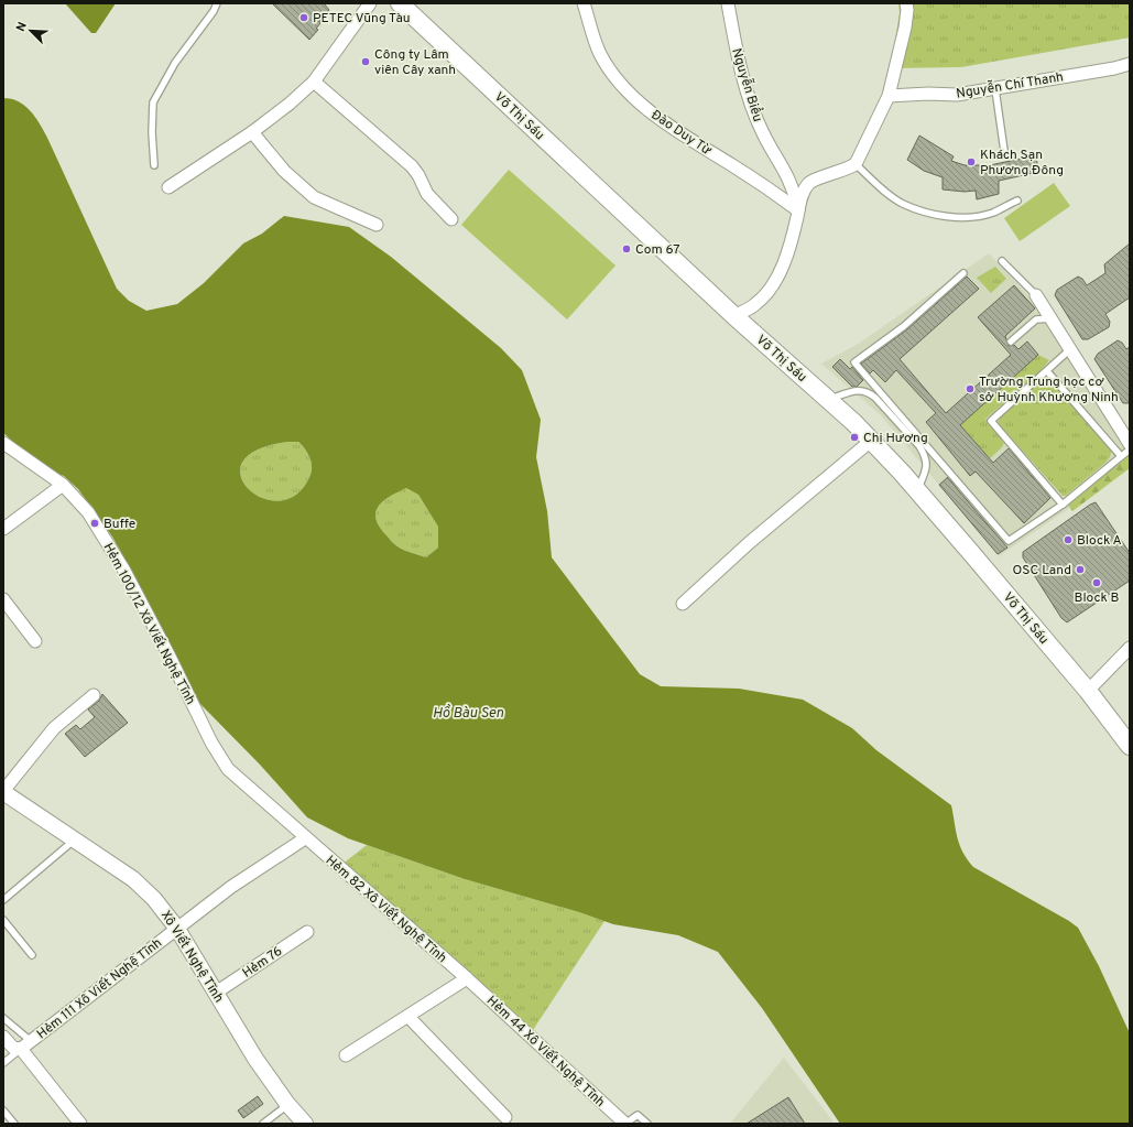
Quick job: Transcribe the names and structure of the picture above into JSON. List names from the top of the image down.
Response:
{
  "streets": {
    "main road": ["Võ Thị Sáu"],
    "street": [
      "Nguyễn Biểu",
      "Nguyễn Chí Thanh",
      "Đào Duy Từ",
      "Hẻm 100/12 Xô Viết Nghệ Tĩnh",
      "Hẻm 82 Xô Viết Nghệ Tĩnh",
      "Xô Viết Nghệ Tĩnh",
      "Hẻm 76",
      "Hẻm 111 Xô Viết Nghệ Tĩnh",
      "Hẻm 44 Xô Viết Nghệ Tĩnh"
    ]
  },
  "crossings": [
    ["Nguyễn Biểu", "Đào Duy Từ"],
    ["Hẻm 100/12 Xô Viết Nghệ Tĩnh", "Hẻm 82 Xô Viết Nghệ Tĩnh"],
    ["Hẻm 82 Xô Viết Nghệ Tĩnh", "Hẻm 44 Xô Viết Nghệ Tĩnh"],
    ["Xô Viết Nghệ Tĩnh", "Hẻm 76"],
    ["Xô Viết Nghệ Tĩnh", "Hẻm 111 Xô Viết Nghệ Tĩnh"]
  ],
  "water": ["Hồ Bàu Sen"],
  "places": [
    "PETEC Vũng Tàu",
    "Công ty Lâm viên Cây xanh",
    "Khách Sạn Phương Đông",
    "Com 67",
    "Trường Trung học cơ sở Huỳnh Khương Ninh",
    "Chị Hương",
    "Buffe",
    "Block A",
    "OSC Land",
    "Block B"
  ],
  "north": "top left"
}
